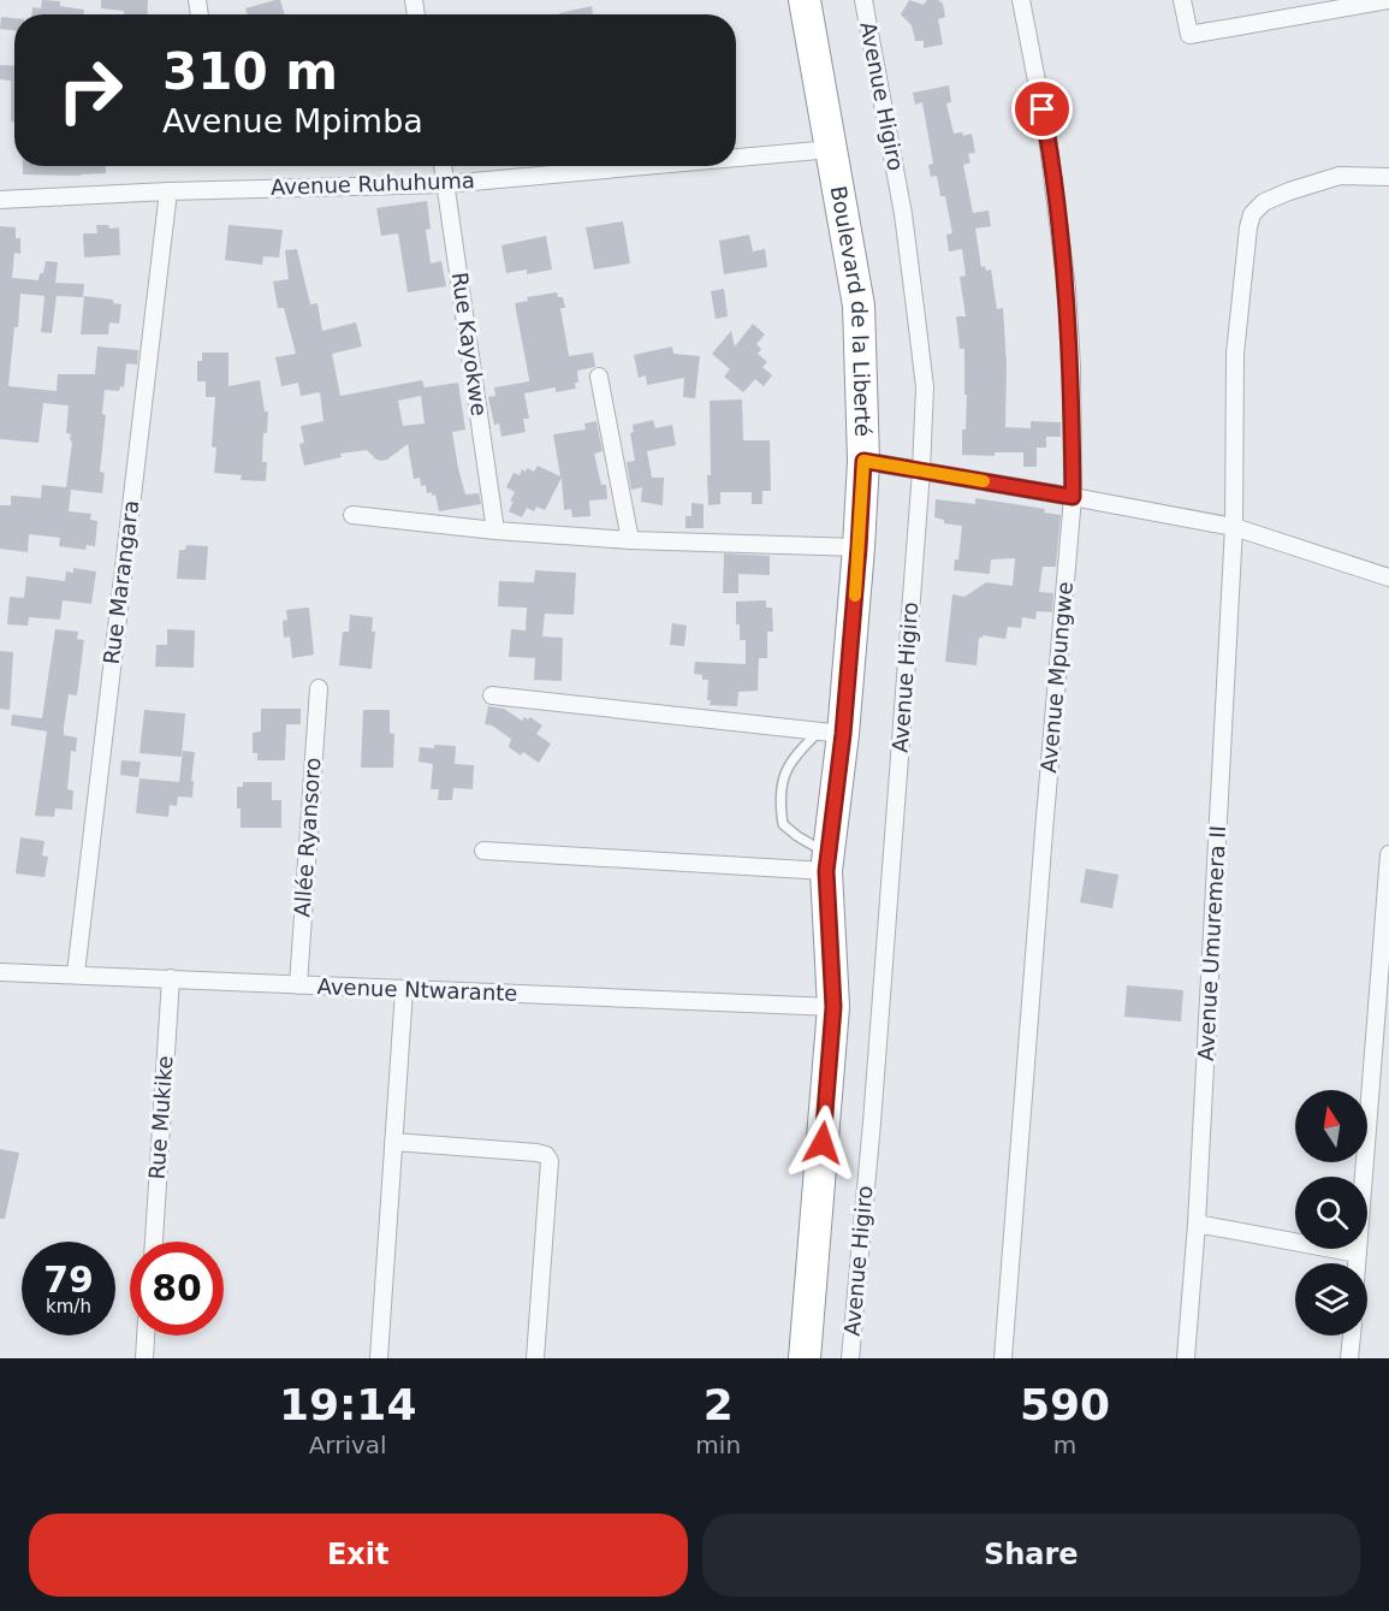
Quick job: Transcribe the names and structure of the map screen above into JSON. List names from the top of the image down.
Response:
{
  "streets": {
    "highway": ["Boulevard de la Liberté"],
    "street": [
      "Avenue Higiro",
      "Avenue Ruhuhuma",
      "Rue Kayokwe",
      "Rue Marangara",
      "Avenue Mpungwe",
      "Allée Ryansoro",
      "Avenue Umuremera II",
      "Avenue Ntwarante",
      "Rue Mukike"
    ]
  },
  "crossings": [
    ["Avenue Ruhuhuma", "Boulevard de la Liberté"],
    ["Avenue Ruhuhuma", "Rue Kayokwe"],
    ["Avenue Ruhuhuma", "Rue Marangara"],
    ["Boulevard de la Liberté", "Avenue Ntwarante"],
    ["Rue Marangara", "Avenue Ntwarante"],
    ["Allée Ryansoro", "Avenue Ntwarante"],
    ["Avenue Ntwarante", "Rue Mukike"]
  ],
  "north": "top",
  "page": {
    "turn": ["310 m", "Avenue Mpimba"],
    "speed": "79 km/h",
    "limit": "80",
    "eta": [
      "19:14",
      "Arrival",
      "2",
      "min",
      "590",
      "m"
    ],
    "buttons": ["Exit", "Share"]
  }
}
